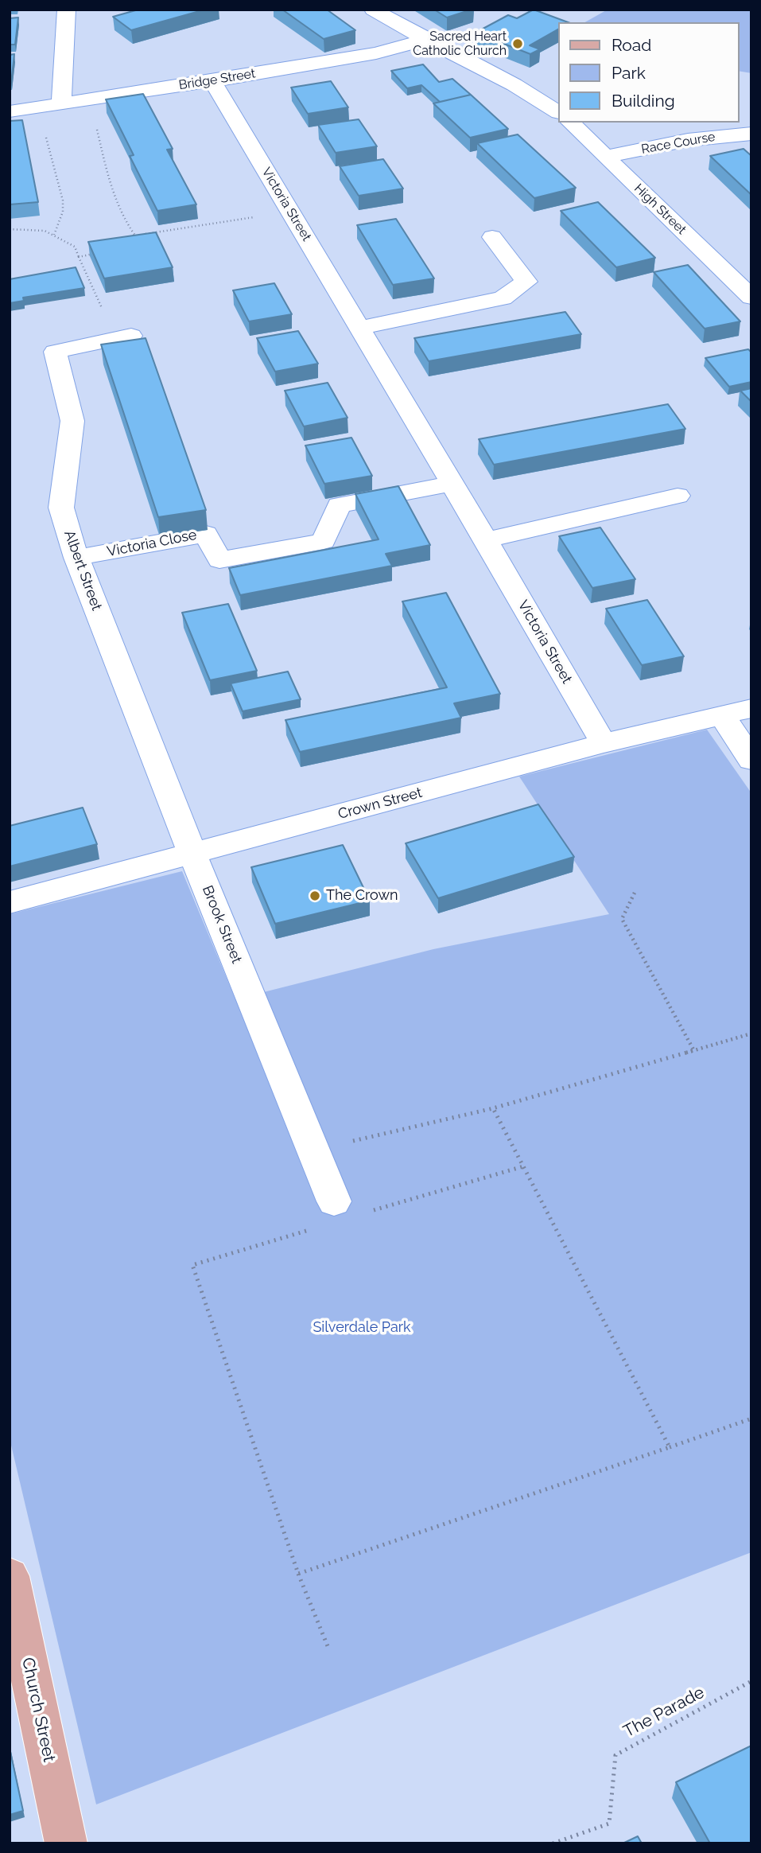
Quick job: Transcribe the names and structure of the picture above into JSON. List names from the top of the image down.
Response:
{
  "streets": {
    "main road": ["Church Street"],
    "street": [
      "Bridge Street",
      "Race Course",
      "Victoria Street",
      "High Street",
      "Victoria Close",
      "Albert Street",
      "Crown Street",
      "Brook Street"
    ],
    "path": ["The Parade"]
  },
  "crossings": [
    ["Bridge Street", "Victoria Street"],
    ["Race Course", "High Street"],
    ["Victoria Street", "Victoria Close"],
    ["Victoria Street", "Crown Street"],
    ["Victoria Close", "Albert Street"],
    ["Albert Street", "Crown Street"],
    ["Albert Street", "Brook Street"],
    ["Crown Street", "Brook Street"]
  ],
  "parks": ["Silverdale Park"],
  "places": ["Sacred Heart Catholic Church", "The Crown"],
  "legend": ["Road", "Park", "Building"]
}
